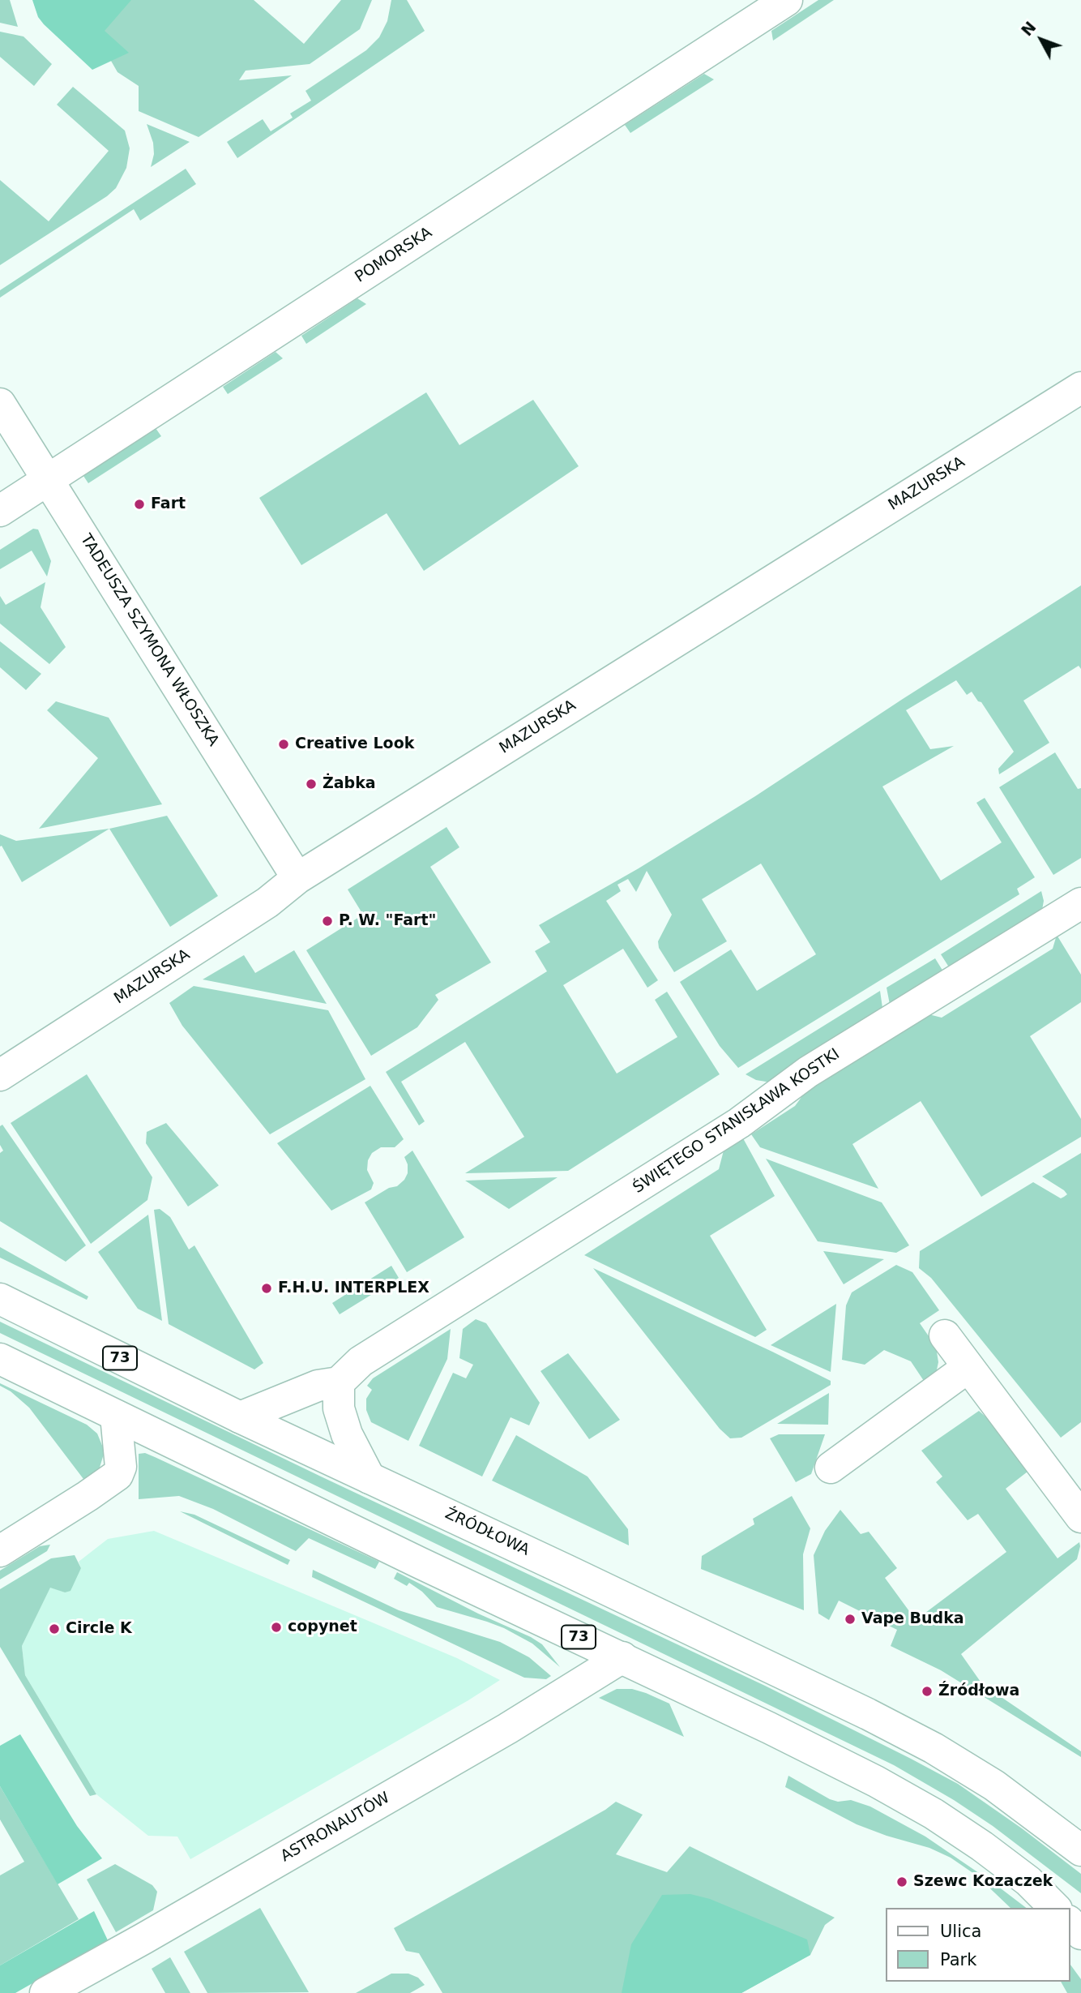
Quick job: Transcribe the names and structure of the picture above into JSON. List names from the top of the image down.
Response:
{
  "streets": {
    "street": [
      "POMORSKA",
      "MAZURSKA",
      "TADEUSZA SZYMONA WŁOSZKA",
      "ŚWIĘTEGO STANISŁAWA KOSTKI",
      "73",
      "ŹRÓDŁOWA",
      "ASTRONAUTÓW"
    ]
  },
  "crossings": [
    ["POMORSKA", "TADEUSZA SZYMONA WŁOSZKA"],
    ["MAZURSKA", "TADEUSZA SZYMONA WŁOSZKA"],
    ["73", "ASTRONAUTÓW"]
  ],
  "places": [
    "Fart",
    "Creative Look",
    "Żabka",
    "P. W. \"Fart\"",
    "F.H.U. INTERPLEX",
    "Vape Budka",
    "copynet",
    "Circle K",
    "Źródłowa",
    "Szewc Kozaczek"
  ],
  "legend": ["Ulica", "Park"],
  "north": "top left"
}
